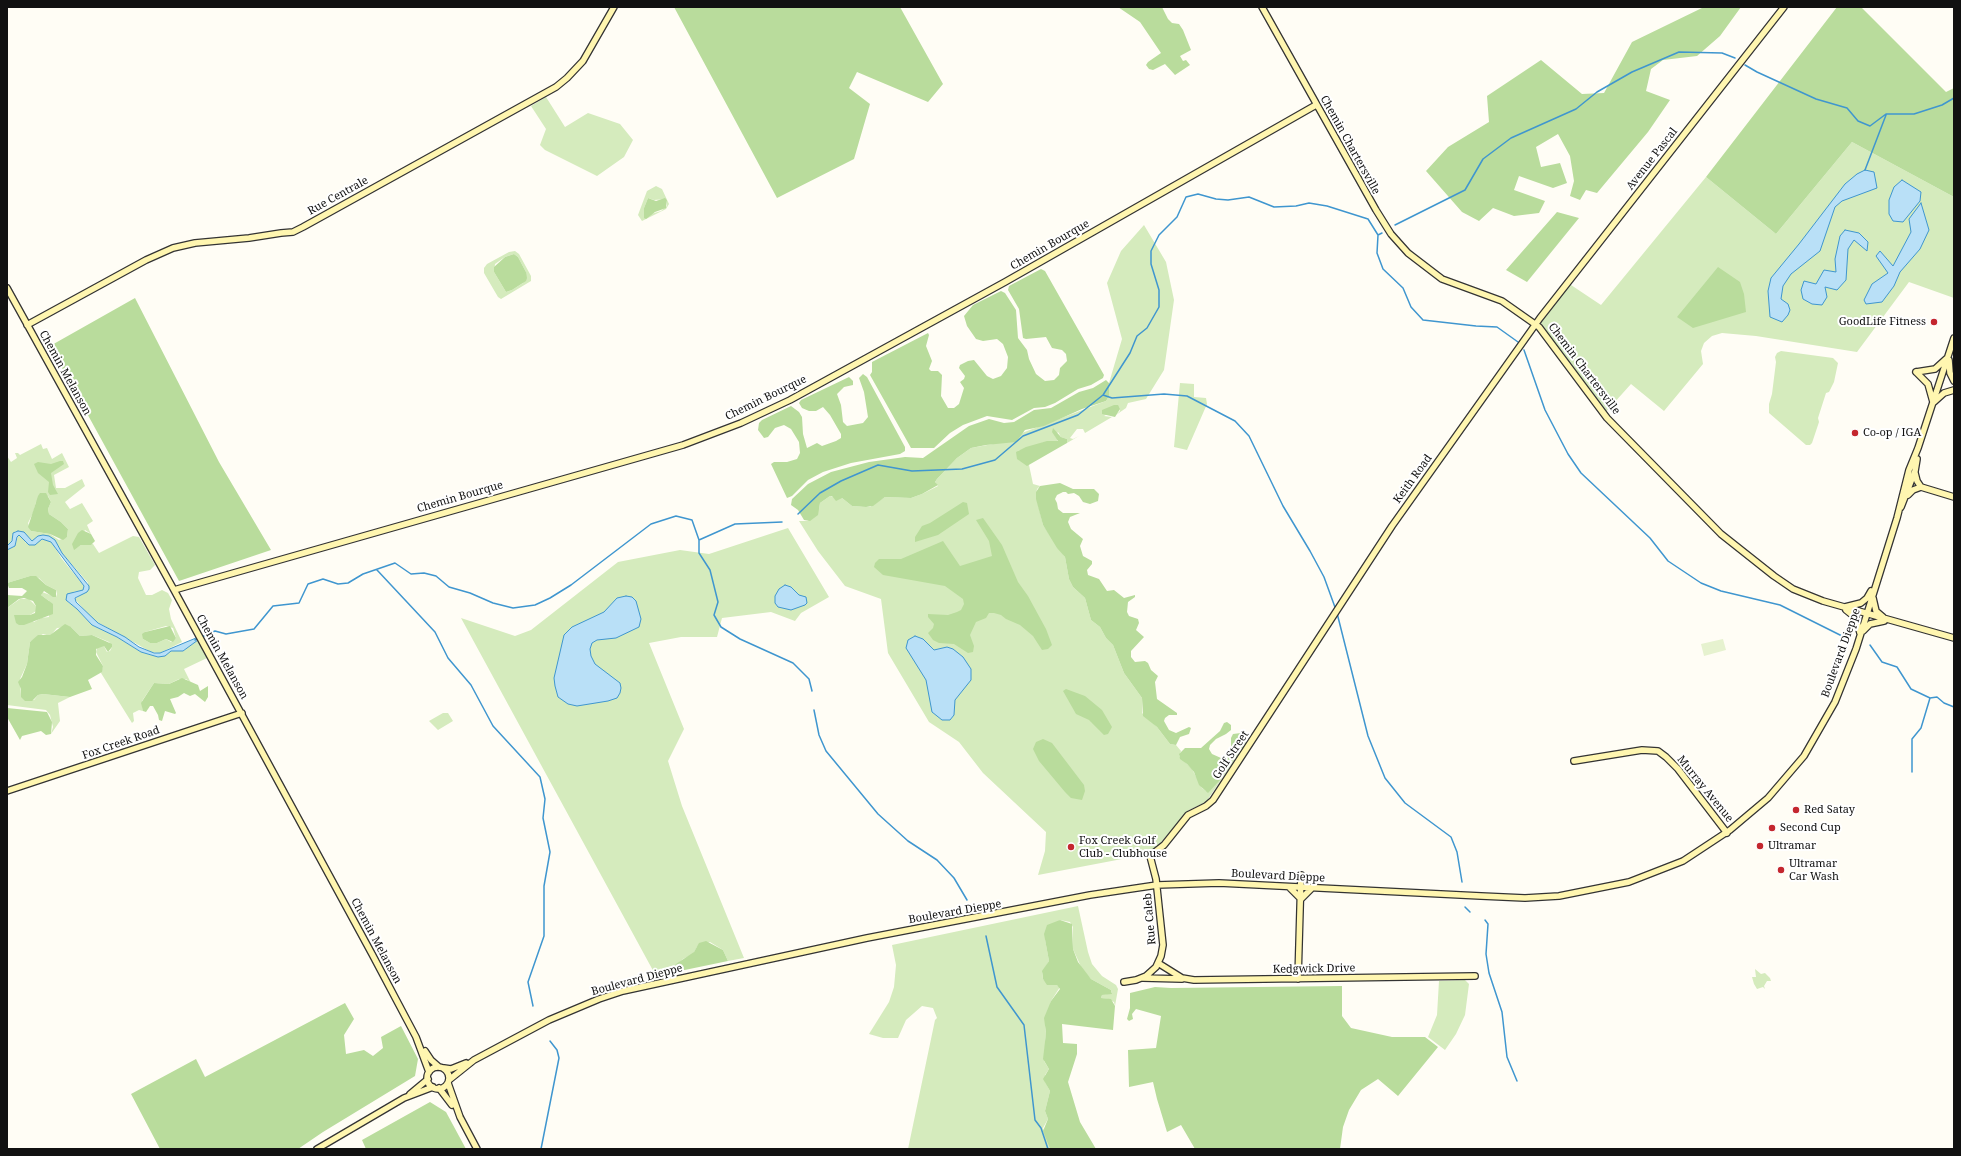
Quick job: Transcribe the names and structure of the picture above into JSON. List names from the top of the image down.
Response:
{
  "streets": {
    "street": [
      "Chemin Chartersville",
      "Avenue Pascal",
      "Rue Centrale",
      "Chemin Bourque",
      "Chemin Melanson",
      "Keith Road",
      "Boulevard Dieppe",
      "Fox Creek Road",
      "Golf Street",
      "Murray Avenue",
      "Rue Caleb",
      "Kedgwick Drive"
    ]
  },
  "crossings": [
    ["Chemin Chartersville", "Avenue Pascal"],
    ["Chemin Chartersville", "Chemin Bourque"],
    ["Chemin Chartersville", "Keith Road"],
    ["Chemin Chartersville", "Boulevard Dieppe"],
    ["Avenue Pascal", "Keith Road"],
    ["Rue Centrale", "Chemin Melanson"],
    ["Chemin Bourque", "Chemin Melanson"],
    ["Chemin Melanson", "Fox Creek Road"],
    ["Keith Road", "Golf Street"],
    ["Boulevard Dieppe", "Murray Avenue"],
    ["Boulevard Dieppe", "Rue Caleb"],
    ["Golf Street", "Rue Caleb"]
  ],
  "places": [
    "GoodLife Fitness",
    "Co-op / IGA",
    "Red Satay",
    "Second Cup",
    "Ultramar",
    "Fox Creek Golf Club - Clubhouse",
    "Ultramar Car Wash"
  ]
}
